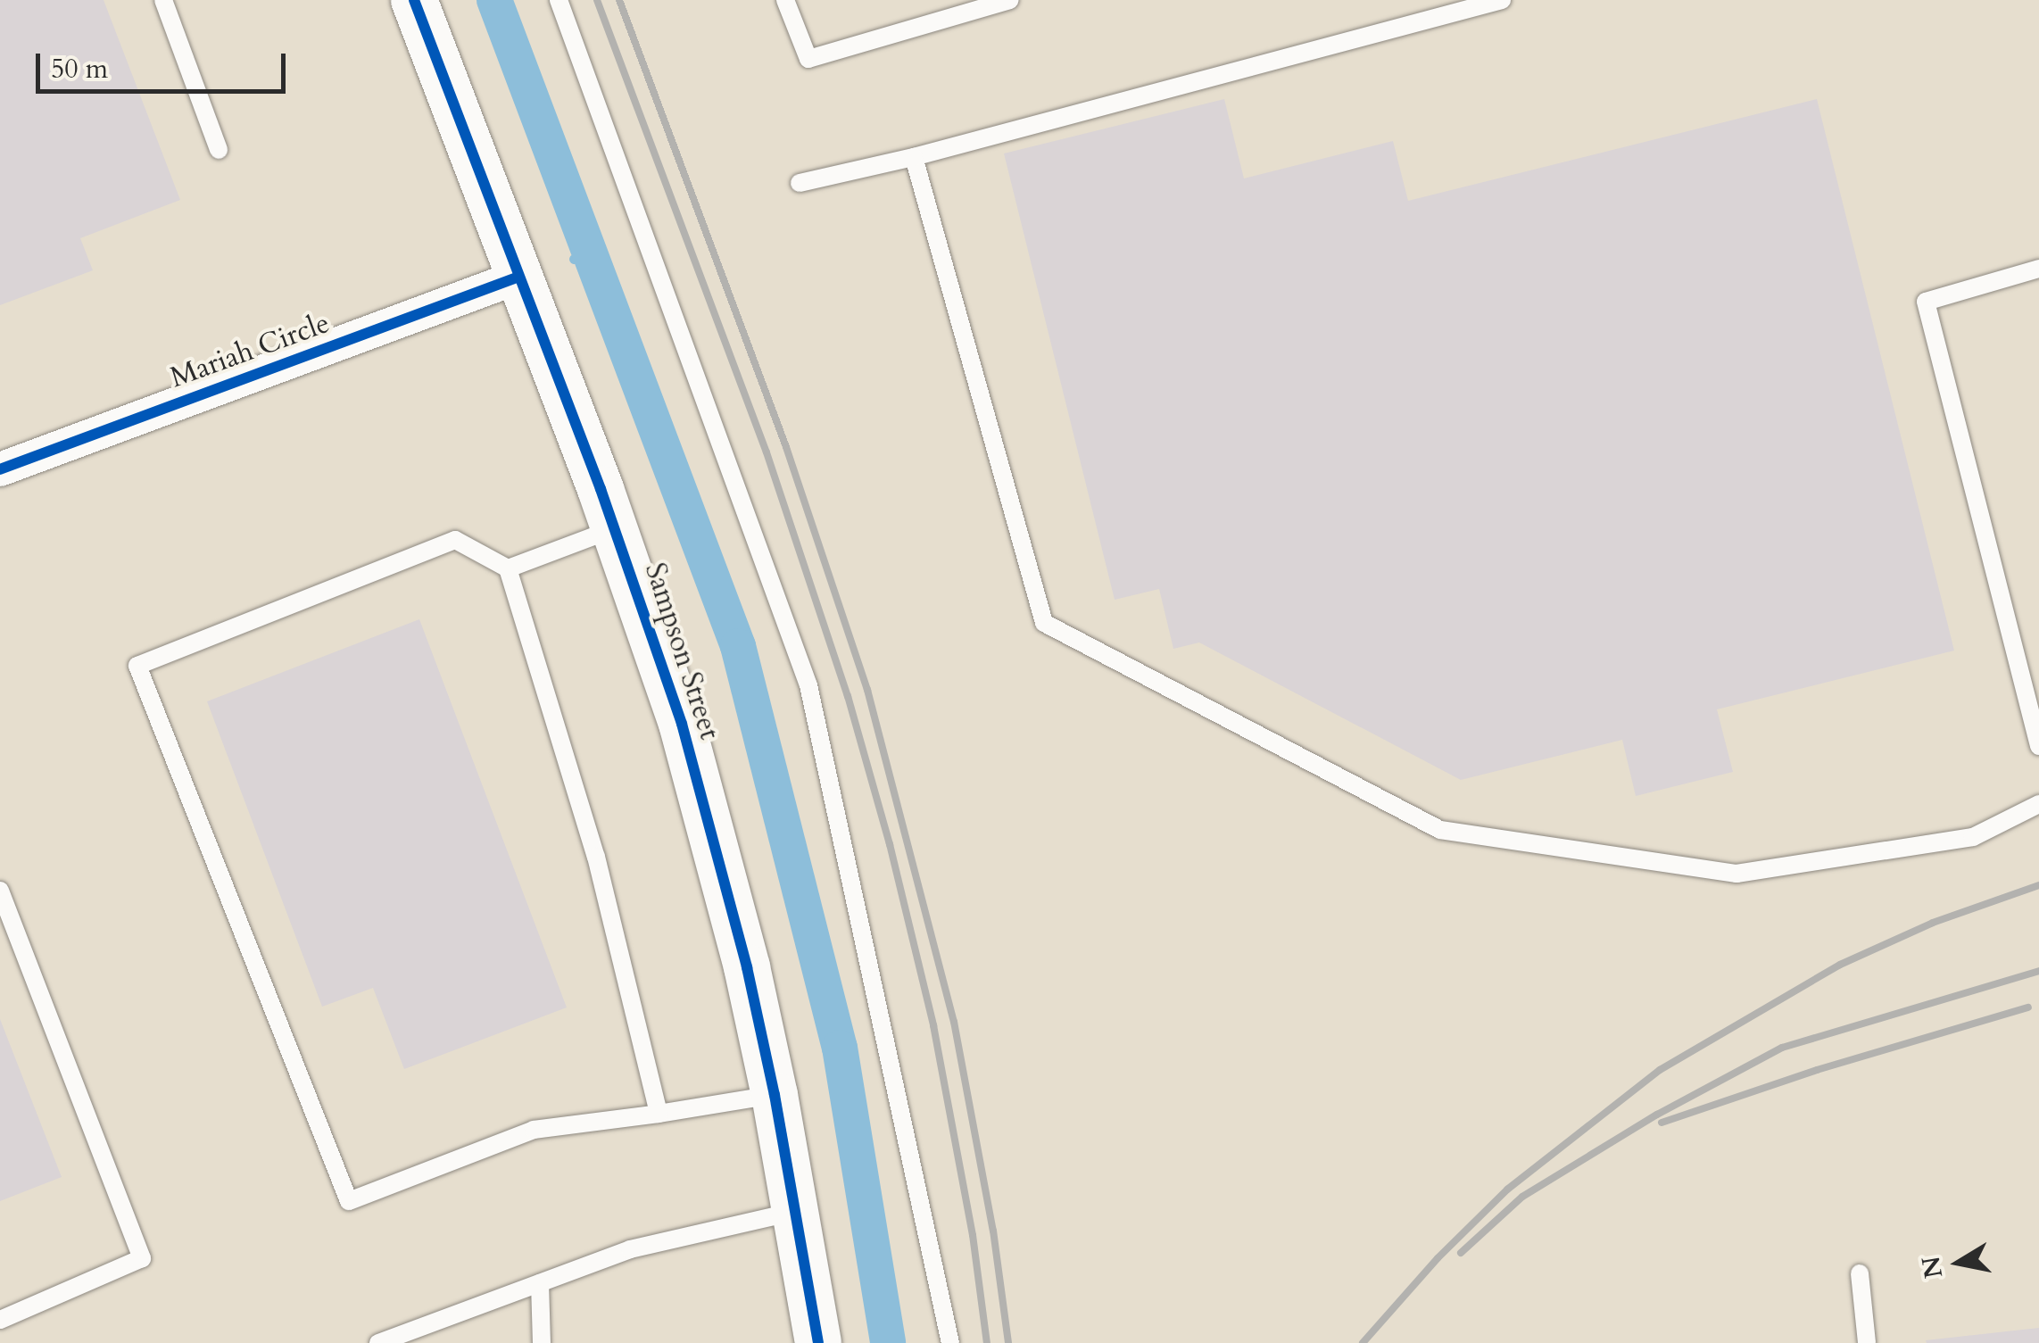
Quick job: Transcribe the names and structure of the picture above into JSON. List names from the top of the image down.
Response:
{
  "streets": {
    "street": ["Mariah Circle", "Sampson Street"]
  },
  "crossings": [
    ["Mariah Circle", "Sampson Street"]
  ],
  "scale_bar": "50 m",
  "north": "left"
}
